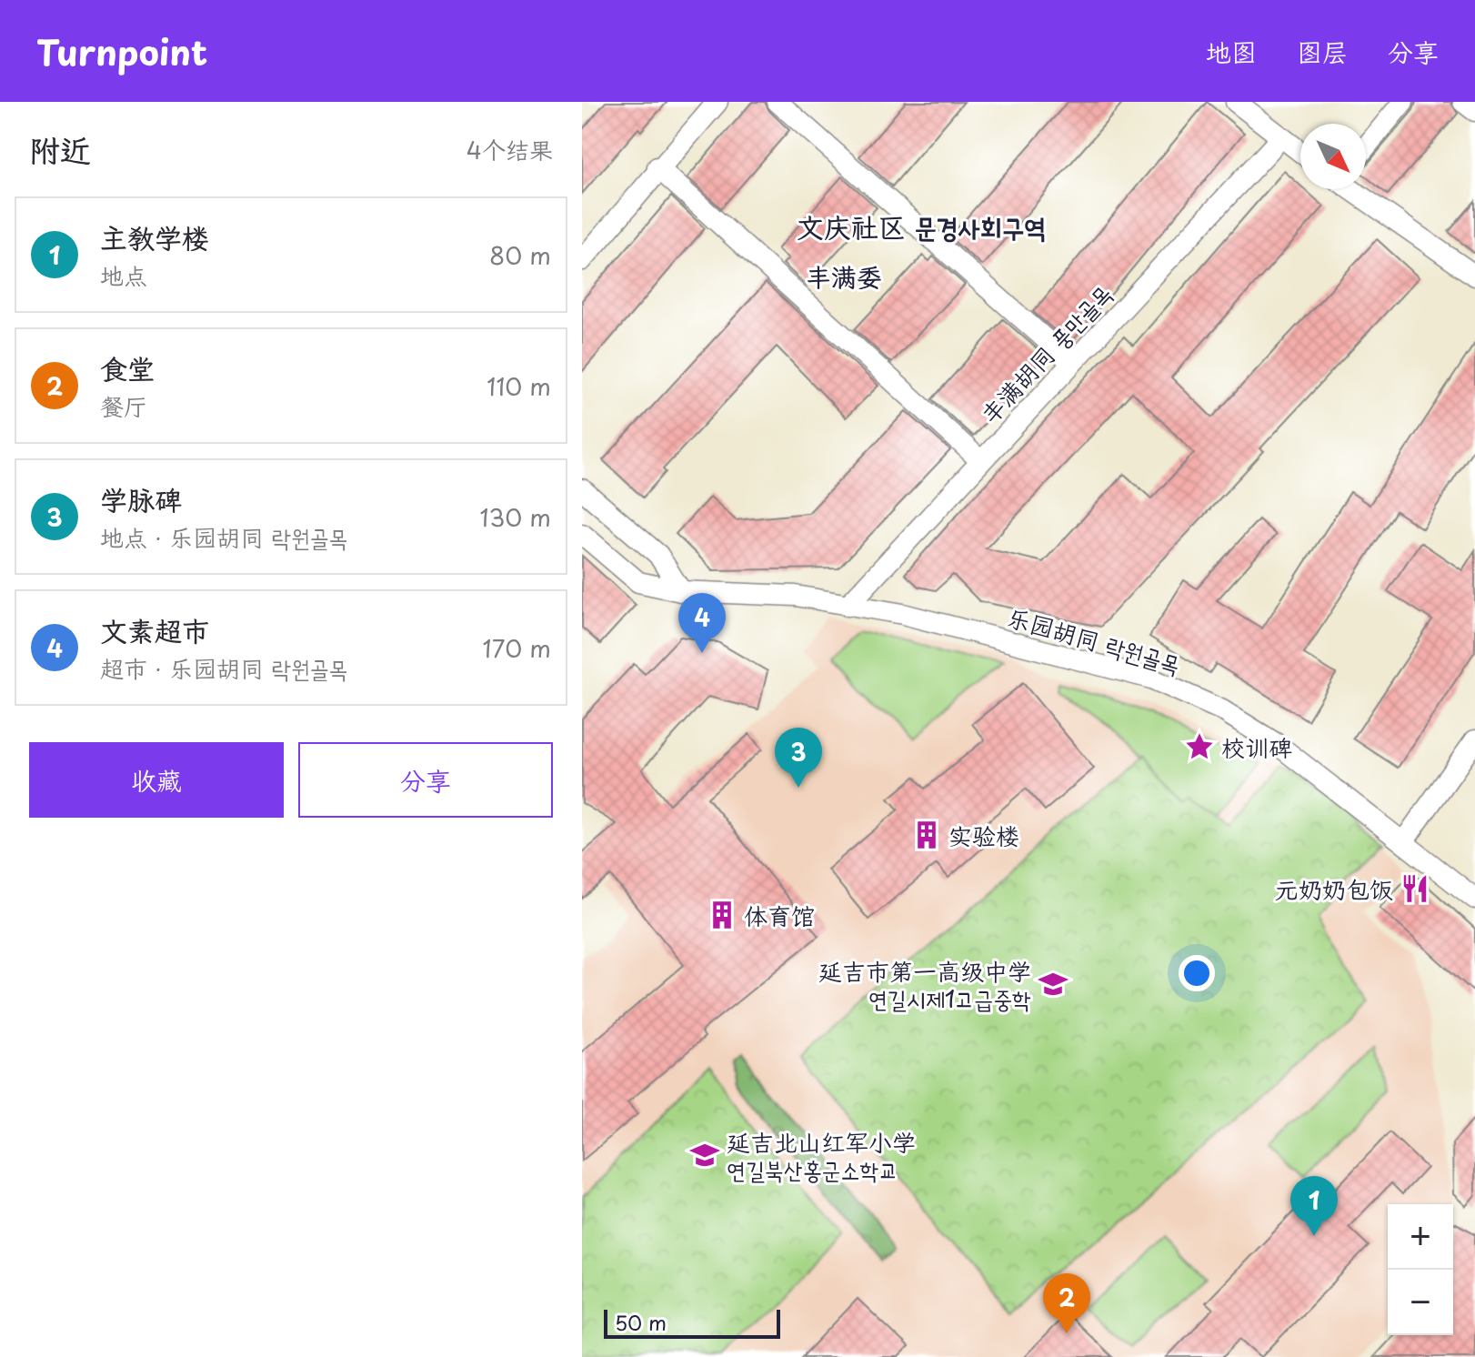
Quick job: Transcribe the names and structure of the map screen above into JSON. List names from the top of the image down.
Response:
{
  "streets": {
    "street": ["丰满胡同 풍만골목", "乐园胡同 락원골목"]
  },
  "crossings": [
    ["丰满胡同 풍만골목", "乐园胡同 락원골목"]
  ],
  "districts": ["文庆社区 문경사회구역", "丰满委"],
  "places": {
    "place": ["校训碑"],
    "building": ["实验楼", "体育馆"],
    "restaurant": ["元奶奶包饭"],
    "school or university": ["延吉市第一高级中学 연길시제1고급중학", "延吉北山红军小学 연길북산홍군소학교"]
  },
  "scale_bar": "50 m",
  "north": "bottom right",
  "page": {
    "header": "Turnpoint",
    "nav": ["地图", "图层", "分享"],
    "heading": ["附近", "4个结果"],
    "list": [
      {
        "mark": "1",
        "name": "主教学楼",
        "note": "地点",
        "value": "80 m"
      },
      {
        "mark": "2",
        "name": "食堂",
        "note": "餐厅",
        "value": "110 m"
      },
      {
        "mark": "3",
        "name": "学脉碑",
        "note": "地点 · 乐园胡同 락원골목",
        "value": "130 m"
      },
      {
        "mark": "4",
        "name": "文素超市",
        "note": "超市 · 乐园胡同 락원골목",
        "value": "170 m"
      }
    ],
    "pins": [
      "4",
      "3",
      "1",
      "2"
    ],
    "buttons": ["收藏", "分享"],
    "map_buttons": ["+", "−"],
    "scale": "50 m"
  }
}
